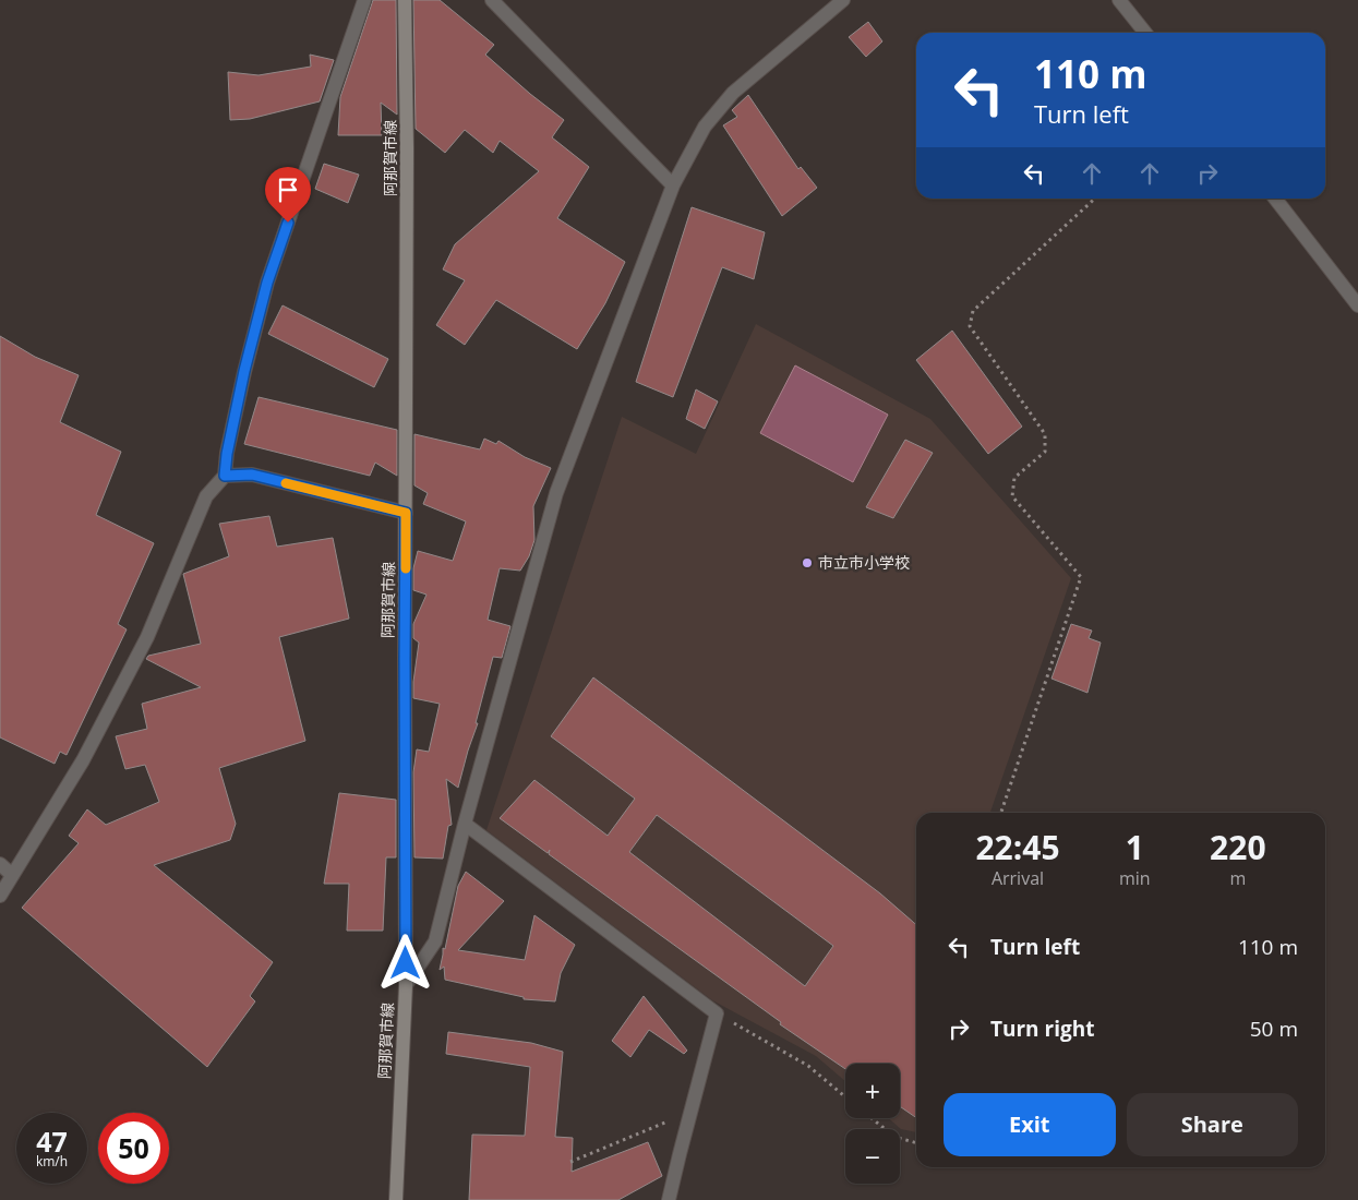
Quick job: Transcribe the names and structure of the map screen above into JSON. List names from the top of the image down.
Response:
{
  "streets": {
    "main road": ["阿那賀市線"]
  },
  "places": ["市立市小学校"],
  "page": {
    "turn": ["110 m", "Turn left"],
    "eta": [
      "22:45",
      "Arrival",
      "1",
      "min",
      "220",
      "m"
    ],
    "list": [
      {
        "name": "Turn left",
        "value": "110 m"
      },
      {
        "name": "Turn right",
        "value": "50 m"
      }
    ],
    "map_buttons": ["+", "−"],
    "buttons": ["Exit", "Share"],
    "speed": "47 km/h",
    "limit": "50"
  }
}
